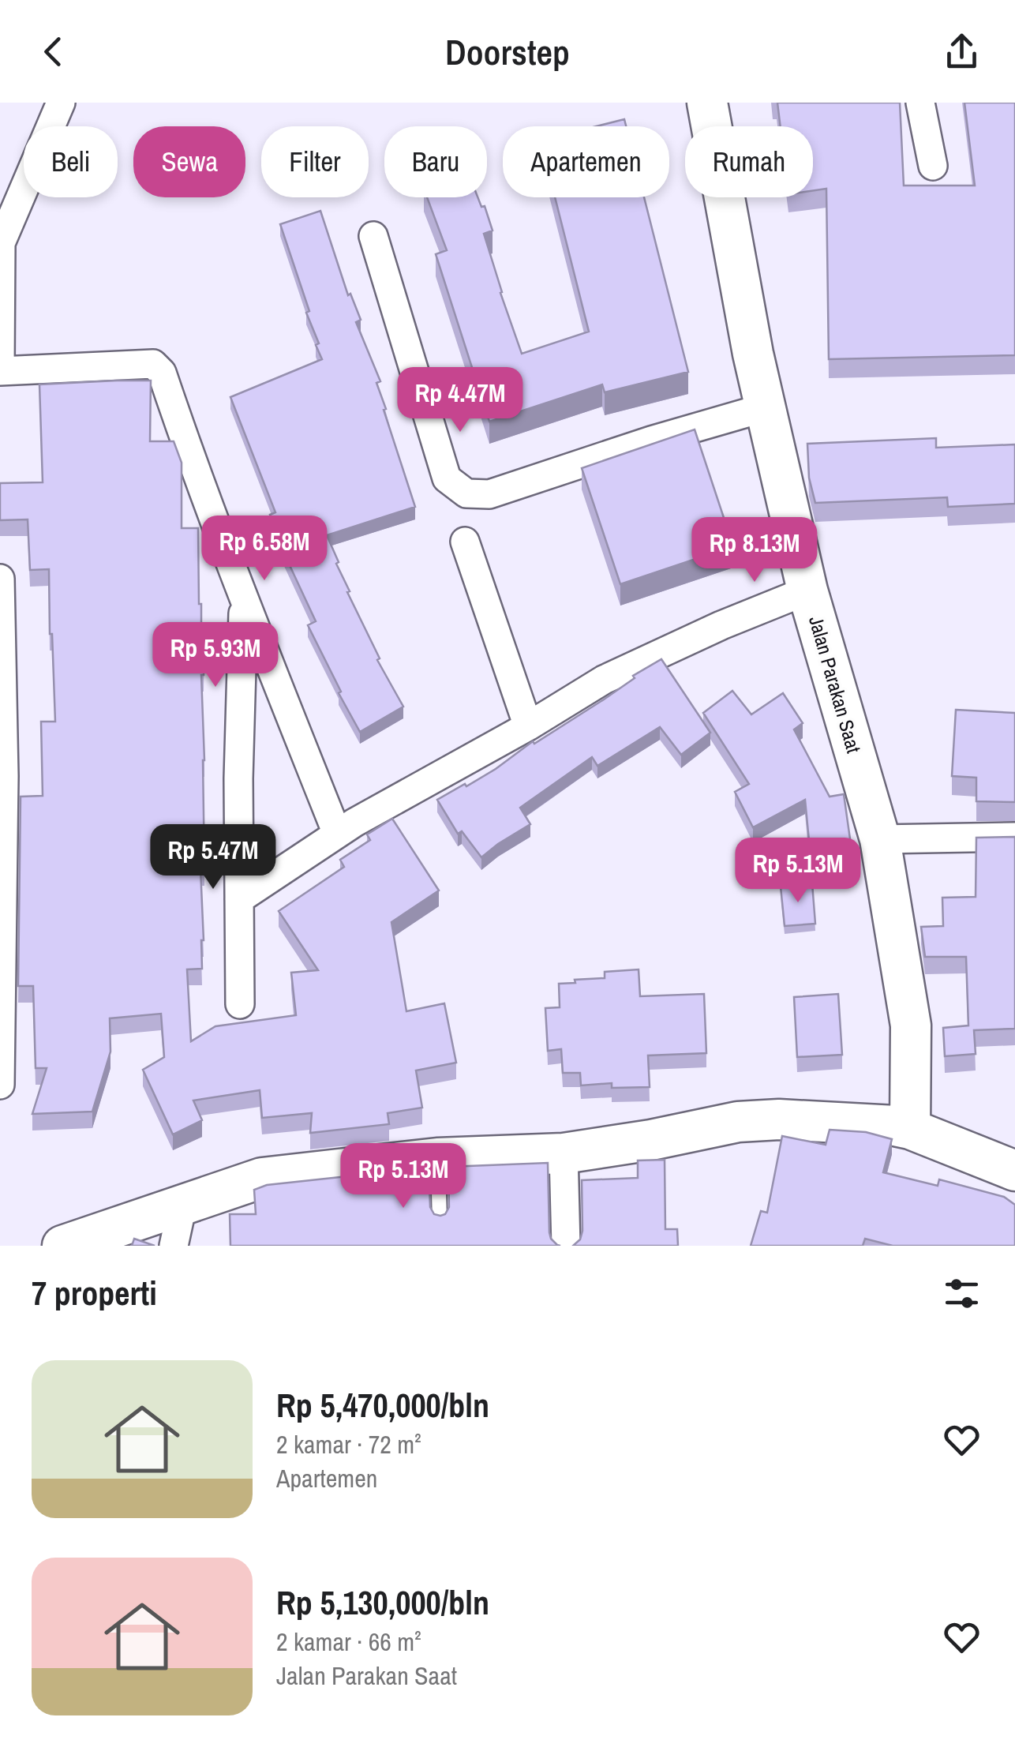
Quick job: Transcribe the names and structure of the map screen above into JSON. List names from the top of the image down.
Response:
{
  "streets": {
    "street": ["Jalan Parakan Saat"]
  },
  "page": {
    "header": "Doorstep",
    "chip": [
      "Beli",
      "Sewa",
      "Filter",
      "Baru",
      "Apartemen",
      "Rumah"
    ],
    "price": [
      "Rp 4.47M",
      "Rp 6.58M",
      "Rp 8.13M",
      "Rp 5.93M",
      "Rp 5.47M",
      "Rp 5.13M",
      "Rp 5.13M"
    ],
    "heading": "7 properti",
    "list": [
      {
        "name": "Rp 5,470,000/bln",
        "note": "2 kamar · 72 m² · Apartemen"
      },
      {
        "name": "Rp 5,130,000/bln",
        "note": "2 kamar · 66 m² · Jalan Parakan Saat"
      }
    ]
  }
}
